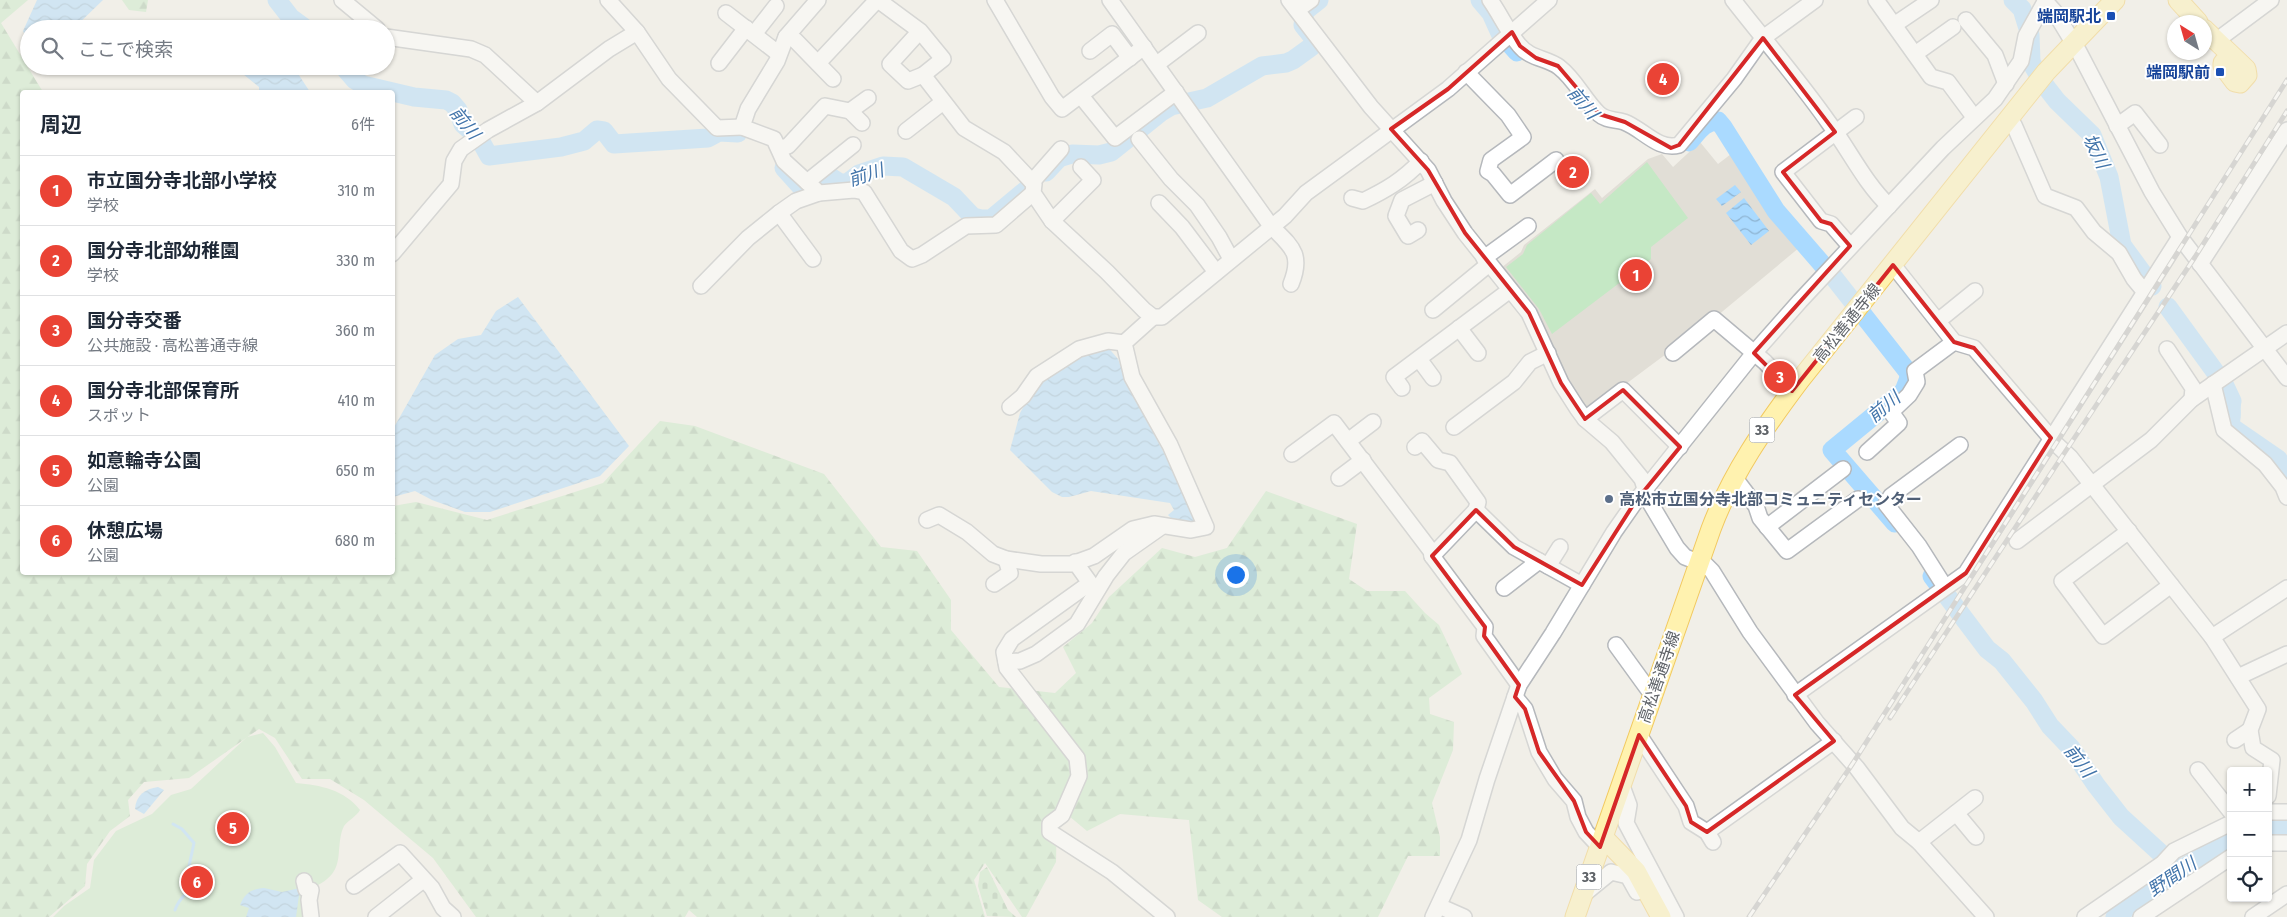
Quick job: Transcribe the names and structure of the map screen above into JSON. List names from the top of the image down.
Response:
{
  "streets": {
    "main road": ["高松善通寺線", "33"]
  },
  "water": ["前川", "坂川", "野間川"],
  "places": {
    "transit": ["端岡駅北", "端岡駅前"],
    "other": ["高松市立国分寺北部コミュニティセンター"]
  },
  "north": "top left",
  "page": {
    "search": "ここで検索",
    "pins": [
      "4",
      "2",
      "1",
      "3",
      "5",
      "6"
    ],
    "heading": ["周辺", "6件"],
    "list": [
      {
        "mark": "1",
        "name": "市立国分寺北部小学校",
        "note": "学校",
        "value": "310 m"
      },
      {
        "mark": "2",
        "name": "国分寺北部幼稚園",
        "note": "学校",
        "value": "330 m"
      },
      {
        "mark": "3",
        "name": "国分寺交番",
        "note": "公共施設 · 高松善通寺線",
        "value": "360 m"
      },
      {
        "mark": "4",
        "name": "国分寺北部保育所",
        "note": "スポット",
        "value": "410 m"
      },
      {
        "mark": "5",
        "name": "如意輪寺公園",
        "note": "公園",
        "value": "650 m"
      },
      {
        "mark": "6",
        "name": "休憩広場",
        "note": "公園",
        "value": "680 m"
      }
    ],
    "map_buttons": ["+", "−"]
  }
}
